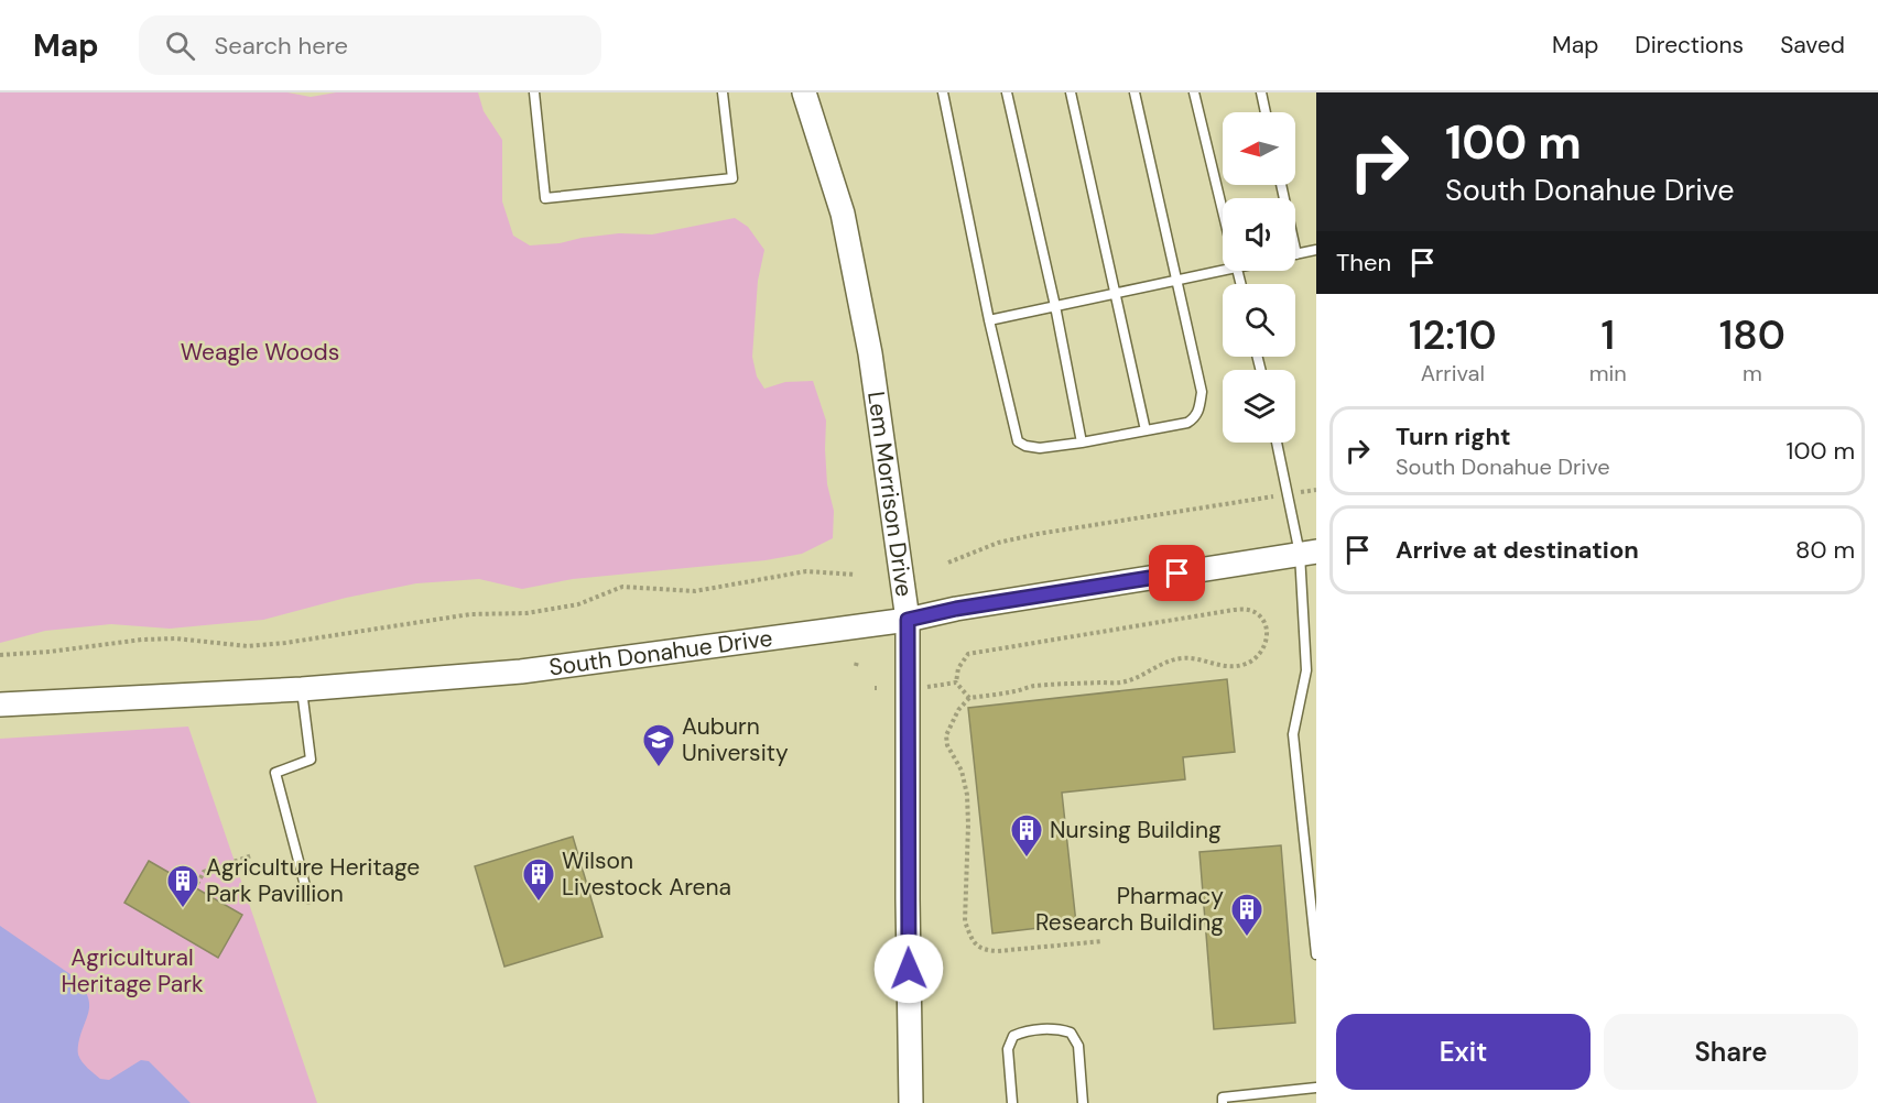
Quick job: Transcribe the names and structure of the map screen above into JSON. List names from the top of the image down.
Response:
{
  "streets": {
    "street": ["Lem Morrison Drive", "South Donahue Drive"]
  },
  "crossings": [
    ["Lem Morrison Drive", "South Donahue Drive"]
  ],
  "parks": ["Weagle Woods", "Agricultural Heritage Park"],
  "places": {
    "school or university": ["Auburn University"],
    "building": [
      "Nursing Building",
      "Wilson Livestock Arena",
      "Agriculture Heritage Park Pavillion",
      "Pharmacy Research Building"
    ]
  },
  "north": "left",
  "page": {
    "header": "Map",
    "search": "Search here",
    "nav": ["Map", "Directions", "Saved"],
    "turn": ["100 m", "South Donahue Drive"],
    "then": "Then",
    "eta": [
      "12:10",
      "Arrival",
      "1",
      "min",
      "180",
      "m"
    ],
    "list": [
      {
        "name": "Turn right",
        "note": "South Donahue Drive",
        "value": "100 m"
      },
      {
        "name": "Arrive at destination",
        "value": "80 m"
      }
    ],
    "buttons": ["Exit", "Share"]
  }
}
